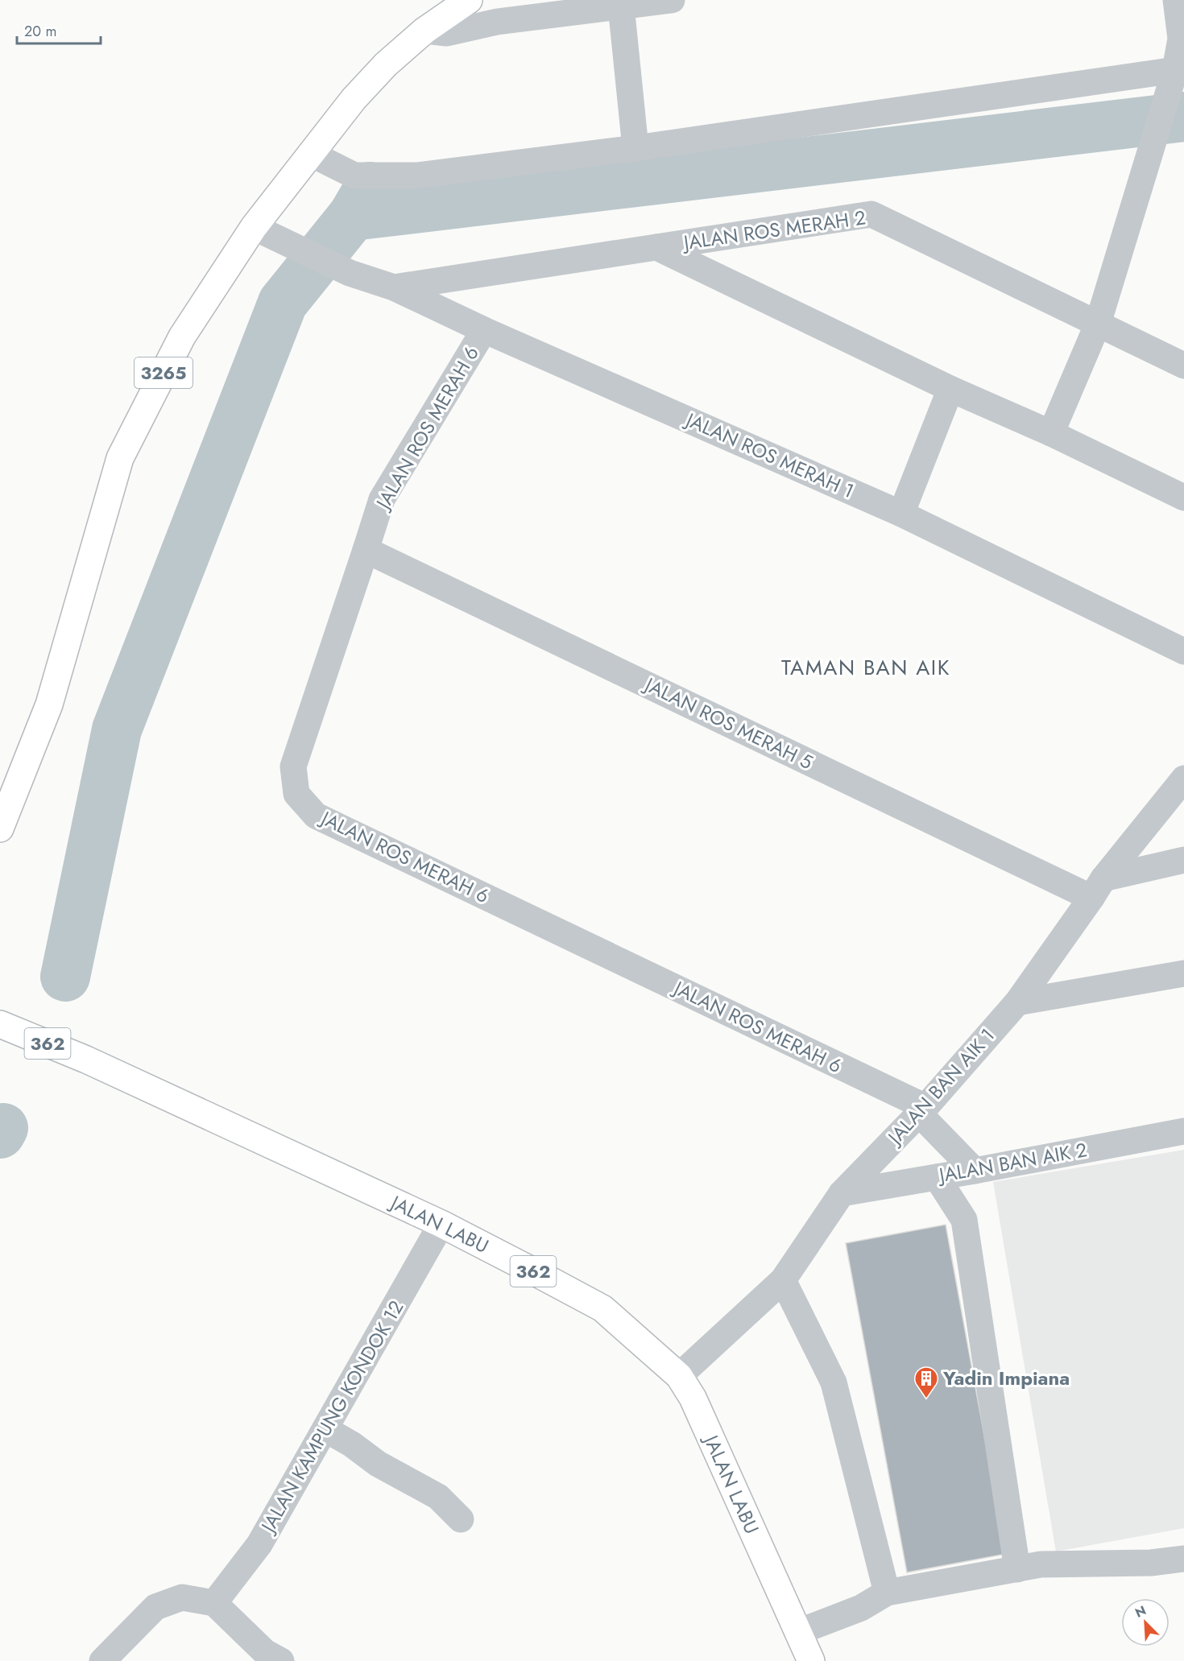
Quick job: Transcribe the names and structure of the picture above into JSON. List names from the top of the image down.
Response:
{
  "streets": {
    "main road": ["3265", "362", "JALAN LABU"],
    "street": [
      "JALAN ROS MERAH 2",
      "JALAN ROS MERAH 6",
      "JALAN ROS MERAH 1",
      "JALAN ROS MERAH 5",
      "JALAN BAN AIK 1",
      "JALAN BAN AIK 2",
      "JALAN KAMPUNG KONDOK 12"
    ]
  },
  "crossings": [
    ["JALAN ROS MERAH 2", "JALAN ROS MERAH 1"],
    ["3265", "JALAN ROS MERAH 1"],
    ["JALAN ROS MERAH 6", "JALAN ROS MERAH 1"],
    ["JALAN ROS MERAH 6", "JALAN ROS MERAH 5"],
    ["JALAN ROS MERAH 6", "JALAN BAN AIK 1"],
    ["JALAN ROS MERAH 5", "JALAN BAN AIK 1"],
    ["JALAN BAN AIK 1", "JALAN BAN AIK 2"],
    ["JALAN BAN AIK 1", "JALAN LABU"],
    ["JALAN LABU", "JALAN KAMPUNG KONDOK 12"]
  ],
  "districts": ["TAMAN BAN AIK"],
  "places": {
    "building": ["Yadin Impiana"]
  },
  "scale_bar": "20 m",
  "north": "top left"
}
